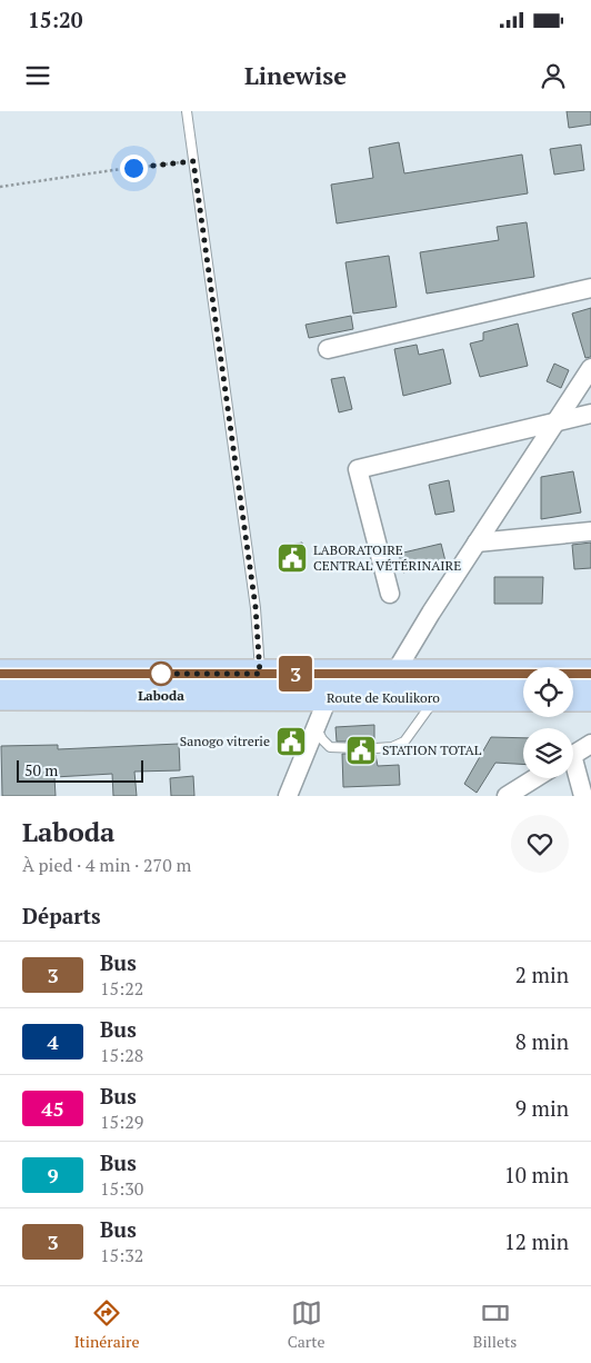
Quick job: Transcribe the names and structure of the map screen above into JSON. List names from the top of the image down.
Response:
{
  "streets": {
    "main road": ["Route de Koulikoro"]
  },
  "places": {
    "public building": ["LABORATOIRE CENTRAL VÉTÉRINAIRE", "Sanogo vitrerie", "STATION TOTAL"],
    "other": ["Laboda"]
  },
  "lines": ["bus line 3"],
  "scale_bar": "50 m",
  "page": {
    "status": "15:20",
    "header": "Linewise",
    "on_map": "3",
    "scale": "50 m",
    "heading": [
      ["Laboda", "À pied · 4 min · 270 m"],
      "Départs"
    ],
    "list": [
      {
        "mark": "3",
        "name": "Bus",
        "note": "15:22",
        "value": "2 min"
      },
      {
        "mark": "4",
        "name": "Bus",
        "note": "15:28",
        "value": "8 min"
      },
      {
        "mark": "45",
        "name": "Bus",
        "note": "15:29",
        "value": "9 min"
      },
      {
        "mark": "9",
        "name": "Bus",
        "note": "15:30",
        "value": "10 min"
      },
      {
        "mark": "3",
        "name": "Bus",
        "note": "15:32",
        "value": "12 min"
      }
    ],
    "tabs": ["Itinéraire", "Carte", "Billets"]
  }
}
